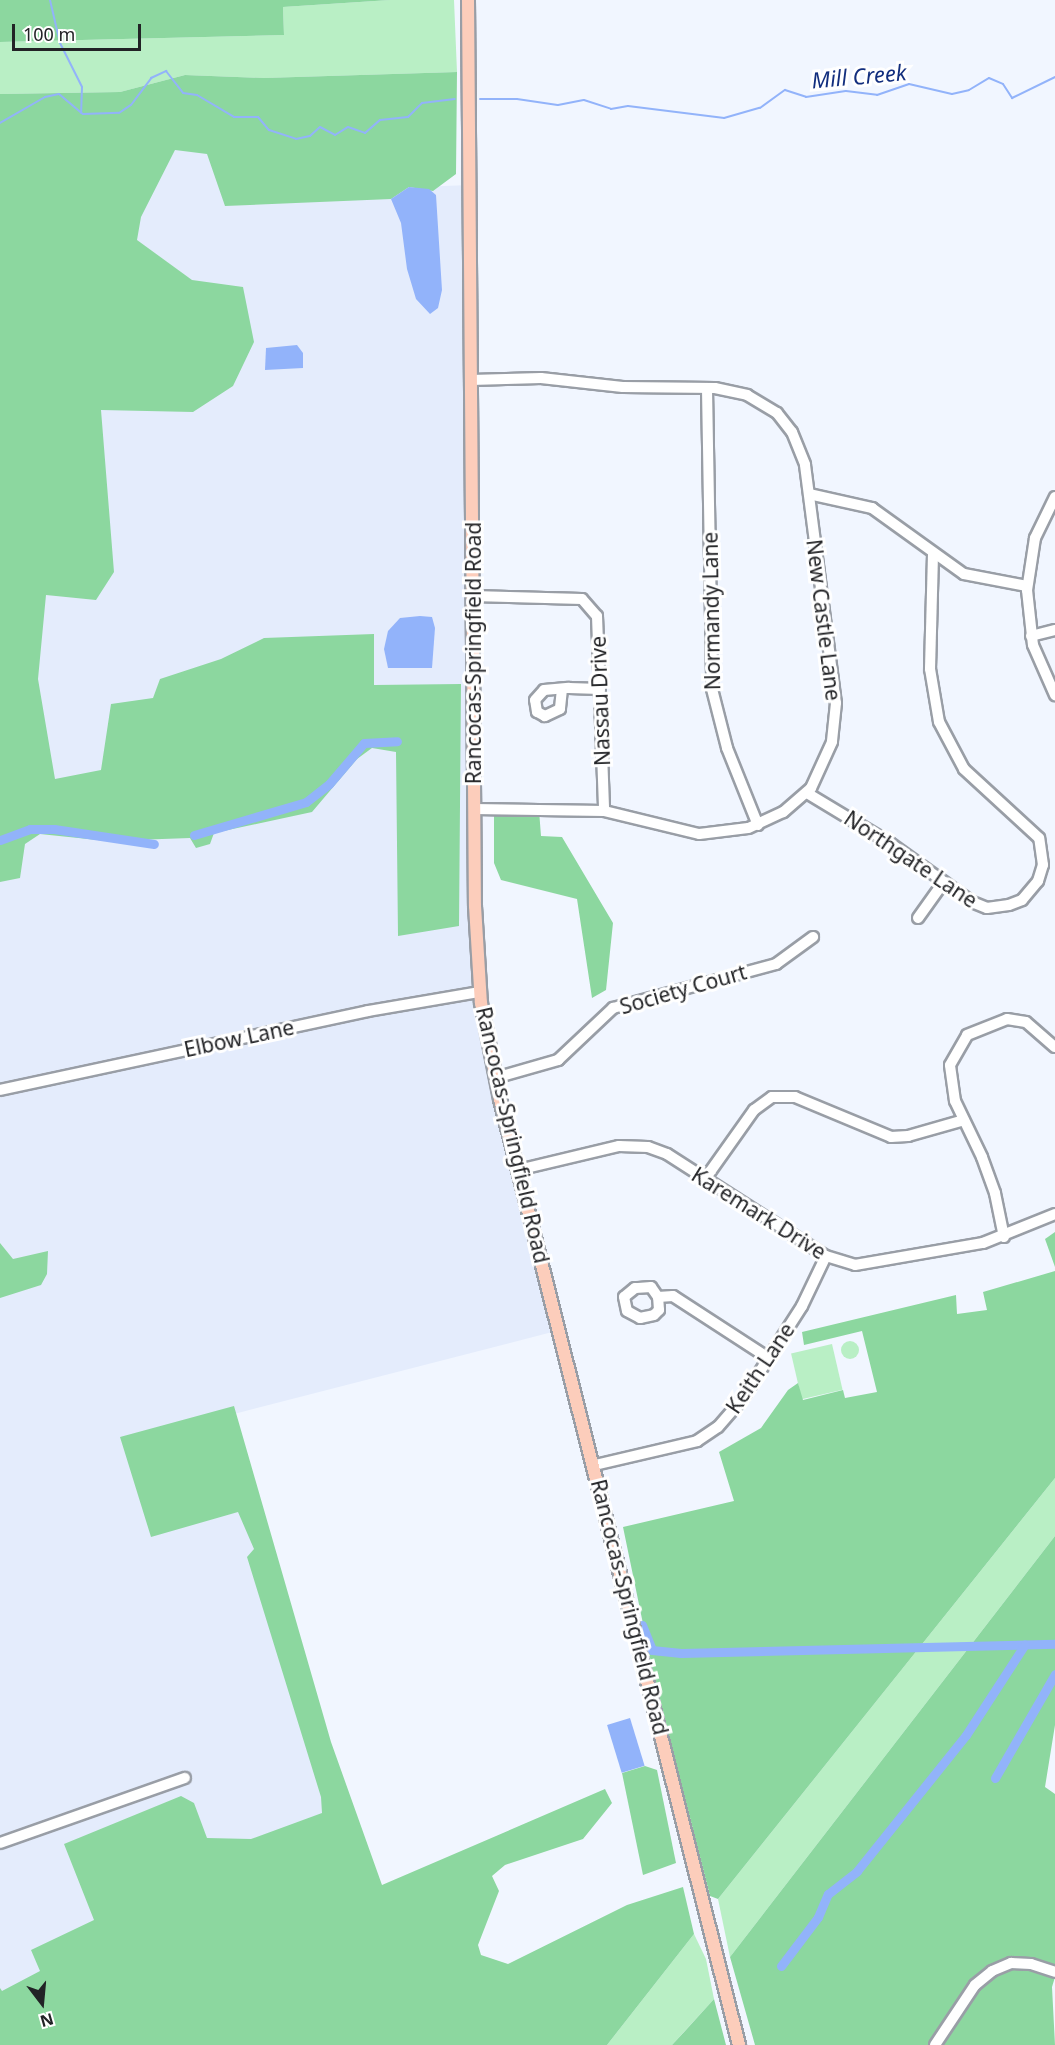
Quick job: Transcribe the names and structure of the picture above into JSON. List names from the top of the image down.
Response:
{
  "streets": {
    "main road": ["Rancocas-Springfield Road"],
    "street": [
      "Normandy Lane",
      "New Castle Lane",
      "Nassau Drive",
      "Northgate Lane",
      "Society Court",
      "Elbow Lane",
      "Karemark Drive",
      "Keith Lane"
    ]
  },
  "crossings": [
    ["Normandy Lane", "New Castle Lane"],
    ["New Castle Lane", "Rancocas-Springfield Road"],
    ["New Castle Lane", "Nassau Drive"],
    ["New Castle Lane", "Northgate Lane"],
    ["Rancocas-Springfield Road", "Nassau Drive"],
    ["Rancocas-Springfield Road", "Society Court"],
    ["Rancocas-Springfield Road", "Elbow Lane"],
    ["Rancocas-Springfield Road", "Karemark Drive"],
    ["Rancocas-Springfield Road", "Keith Lane"],
    ["Karemark Drive", "Keith Lane"]
  ],
  "water": ["Mill Creek"],
  "scale_bar": "100 m",
  "north": "bottom"
}
